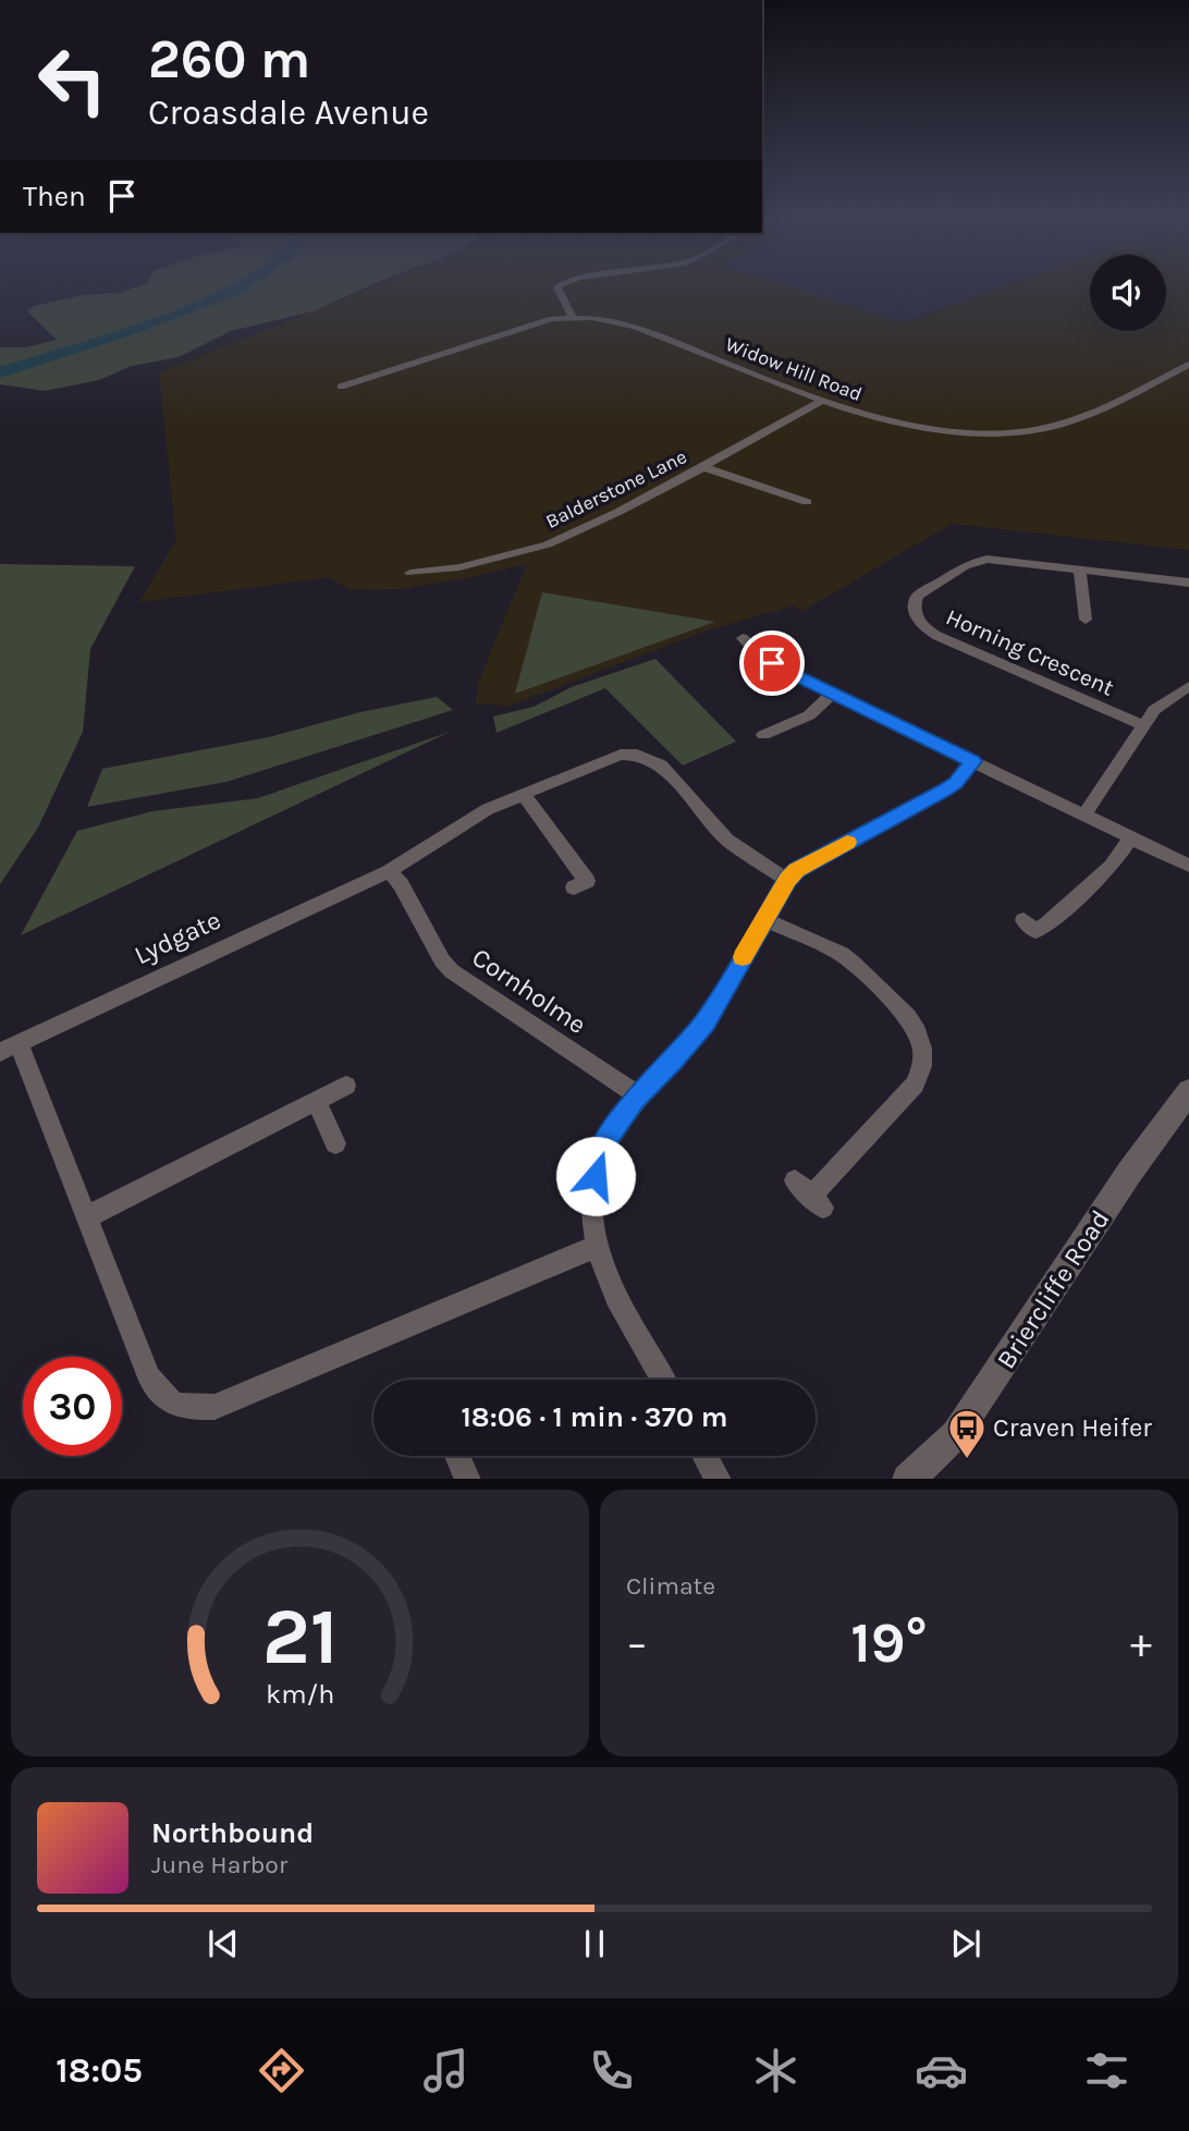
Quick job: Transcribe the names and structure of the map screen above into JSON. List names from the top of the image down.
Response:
{
  "streets": {
    "street": [
      "Widow Hill Road",
      "Balderstone Lane",
      "Horning Crescent",
      "Lydgate",
      "Cornholme",
      "Briercliffe Road"
    ]
  },
  "crossings": [
    ["Widow Hill Road", "Balderstone Lane"],
    ["Lydgate", "Cornholme"]
  ],
  "places": {
    "bus stop": ["Craven Heifer"]
  },
  "page": {
    "turn": ["260 m", "Croasdale Avenue"],
    "then": "Then",
    "limit": "30",
    "trip": "18:06 · 1 min · 370 m",
    "tile": "Climate",
    "heat": ["−", "19°", "+"],
    "song": ["Northbound", "June Harbor"],
    "tabs": "18:05",
    "gauge": ["21", "km/h"]
  }
}
